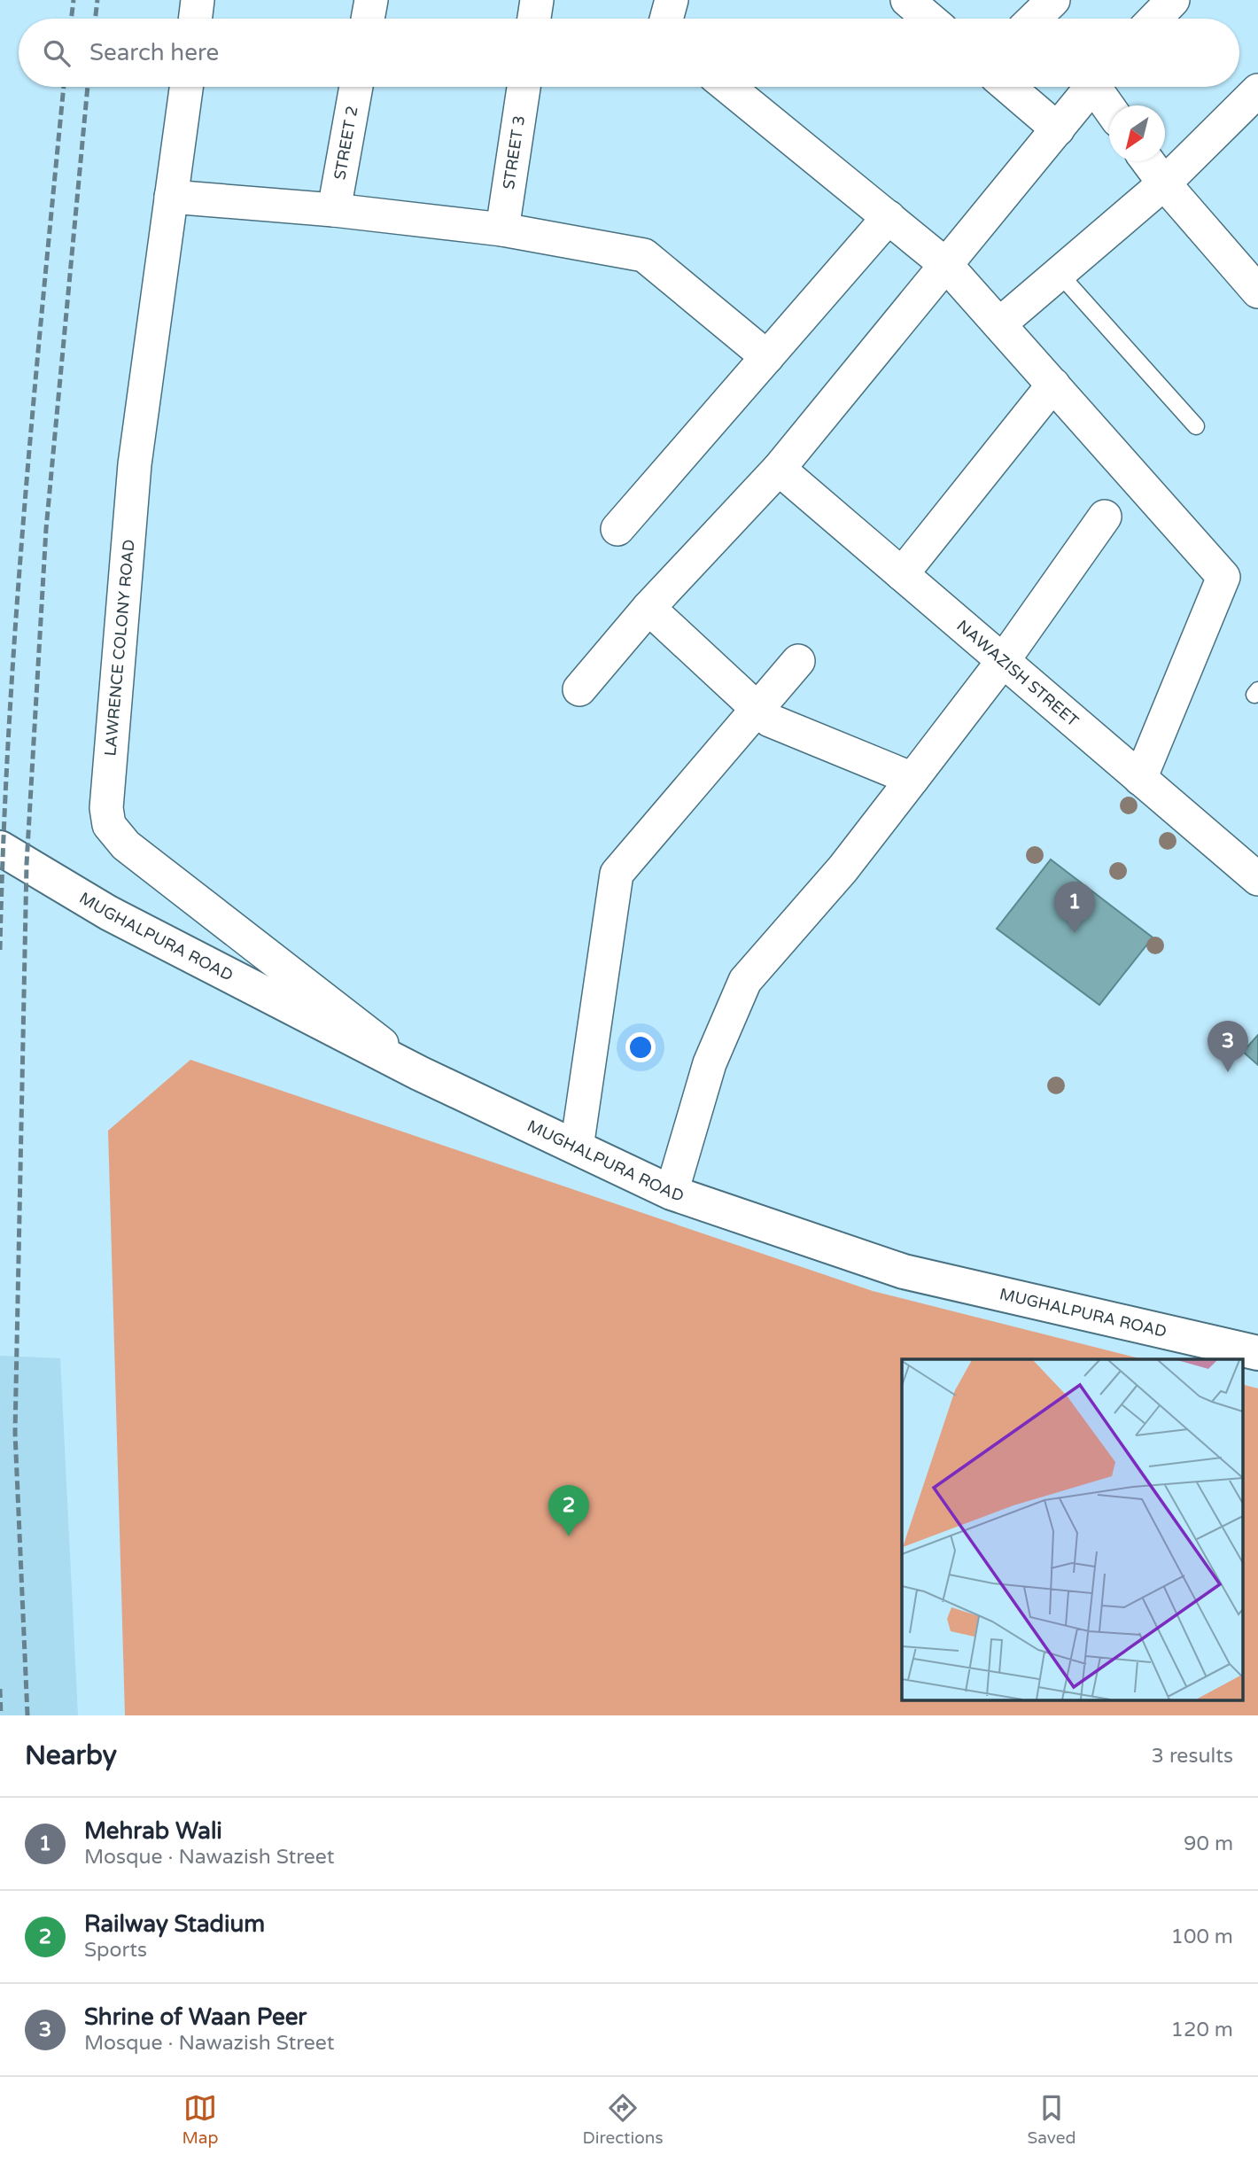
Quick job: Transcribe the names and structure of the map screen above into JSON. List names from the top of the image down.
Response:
{
  "streets": {
    "main road": ["MUGHALPURA ROAD"],
    "street": [
      "STREET 2",
      "STREET 3",
      "LAWRENCE COLONY ROAD",
      "NAWAZISH STREET"
    ]
  },
  "crossings": [
    ["LAWRENCE COLONY ROAD", "MUGHALPURA ROAD"]
  ],
  "north": "bottom left",
  "page": {
    "search": "Search here",
    "pins": ["1", "3", "2"],
    "heading": ["Nearby", "3 results"],
    "list": [
      {
        "mark": "1",
        "name": "Mehrab Wali",
        "note": "Mosque · Nawazish Street",
        "value": "90 m"
      },
      {
        "mark": "2",
        "name": "Railway Stadium",
        "note": "Sports",
        "value": "100 m"
      },
      {
        "mark": "3",
        "name": "Shrine of Waan Peer",
        "note": "Mosque · Nawazish Street",
        "value": "120 m"
      }
    ],
    "nav": ["Map", "Directions", "Saved"]
  }
}
